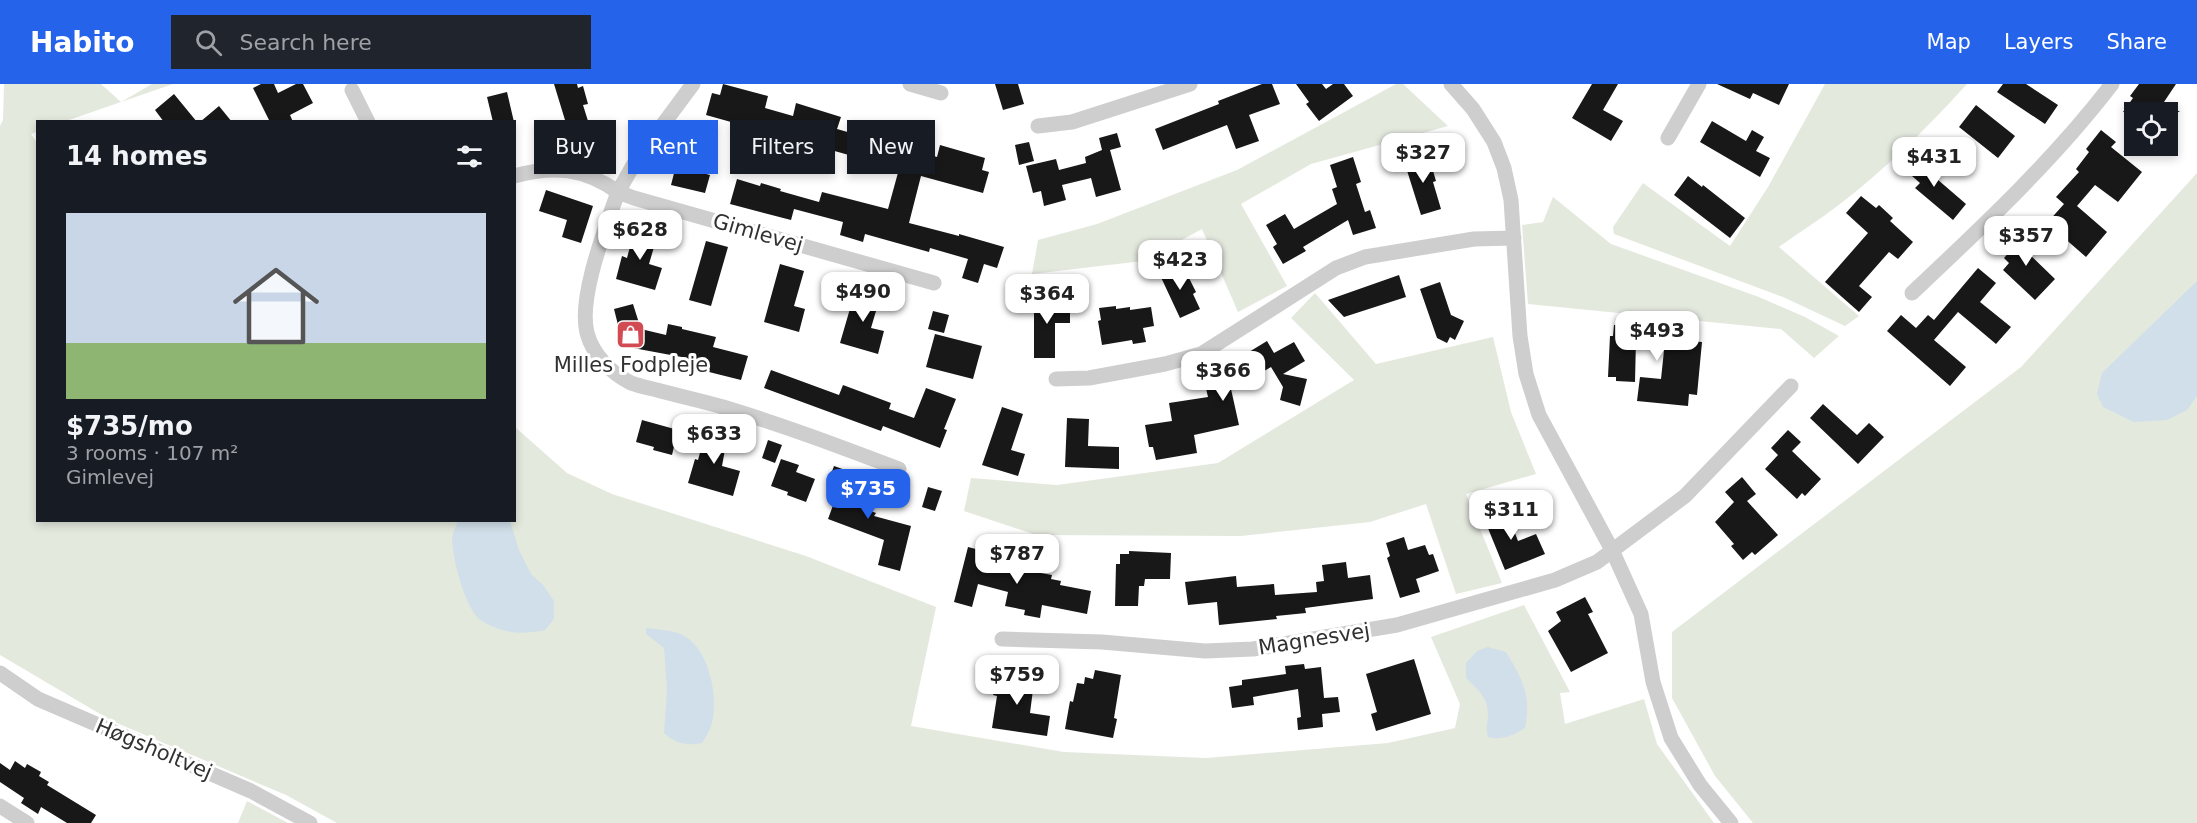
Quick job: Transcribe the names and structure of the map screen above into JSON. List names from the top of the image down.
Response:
{
  "streets": {
    "street": ["Gimlevej", "Magnesvej", "Høgsholtvej"]
  },
  "places": {
    "shop": ["Milles Fodpleje"]
  },
  "page": {
    "header": "Habito",
    "search": "Search here",
    "nav": ["Map", "Layers", "Share"],
    "chip": [
      "Buy",
      "Rent",
      "Filters",
      "New"
    ],
    "heading": "14 homes",
    "price": [
      "$327",
      "$431",
      "$628",
      "$357",
      "$423",
      "$490",
      "$364",
      "$493",
      "$366",
      "$633",
      "$735",
      "$311",
      "$787",
      "$759"
    ],
    "list": [
      {
        "name": "$735/mo",
        "note": "3 rooms · 107 m² · Gimlevej"
      }
    ]
  }
}
